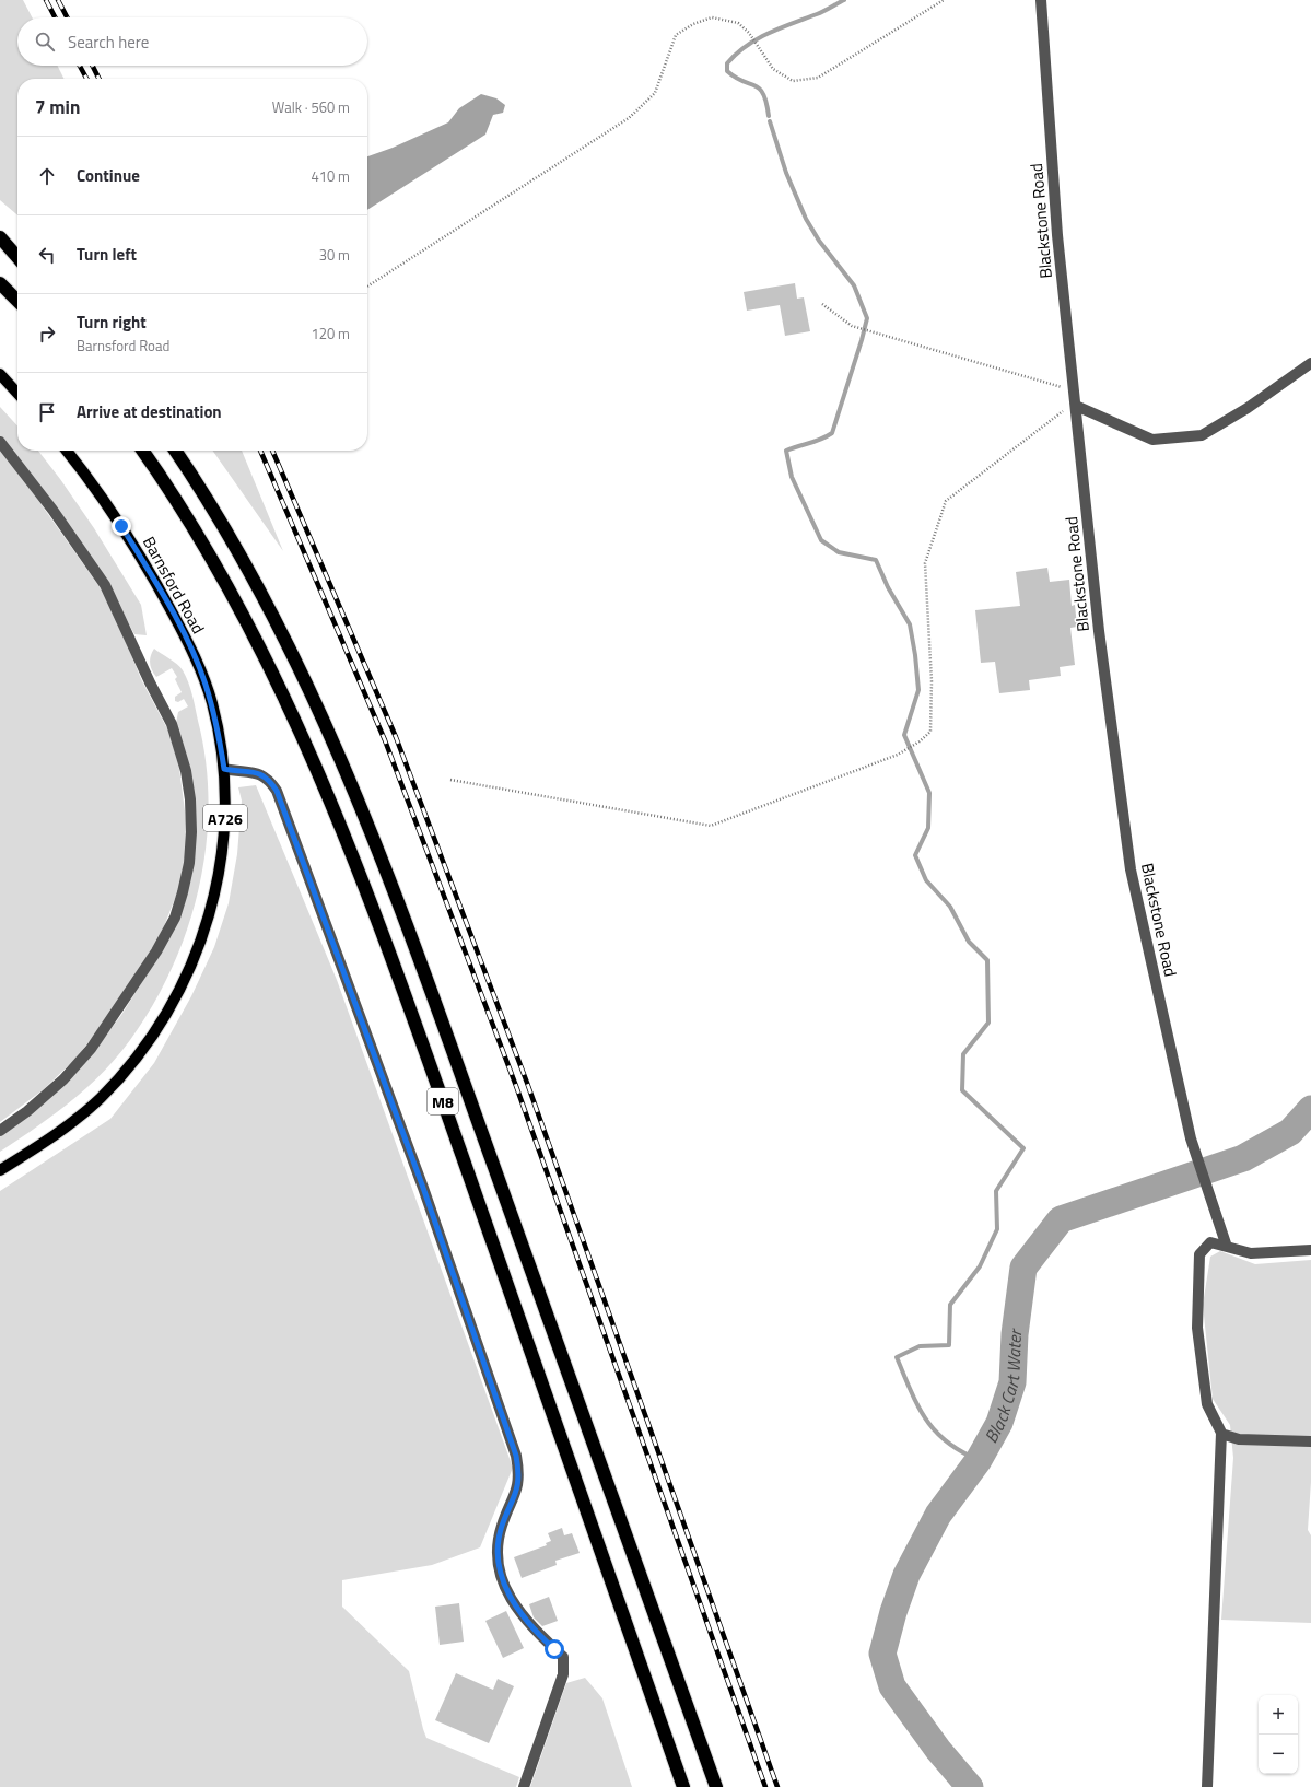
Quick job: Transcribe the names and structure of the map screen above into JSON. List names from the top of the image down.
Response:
{
  "streets": {
    "highway": ["M8"],
    "main road": ["Barnsford Road", "A726"],
    "street": ["Blackstone Road"]
  },
  "water": ["Black Cart Water"],
  "page": {
    "search": "Search here",
    "heading": ["7 min", "Walk · 560 m"],
    "list": [
      ["Continue", "410 m"],
      ["Turn left", "30 m"],
      ["Turn right", "Barnsford Road", "120 m"],
      "Arrive at destination"
    ],
    "map_buttons": ["+", "−"]
  }
}
